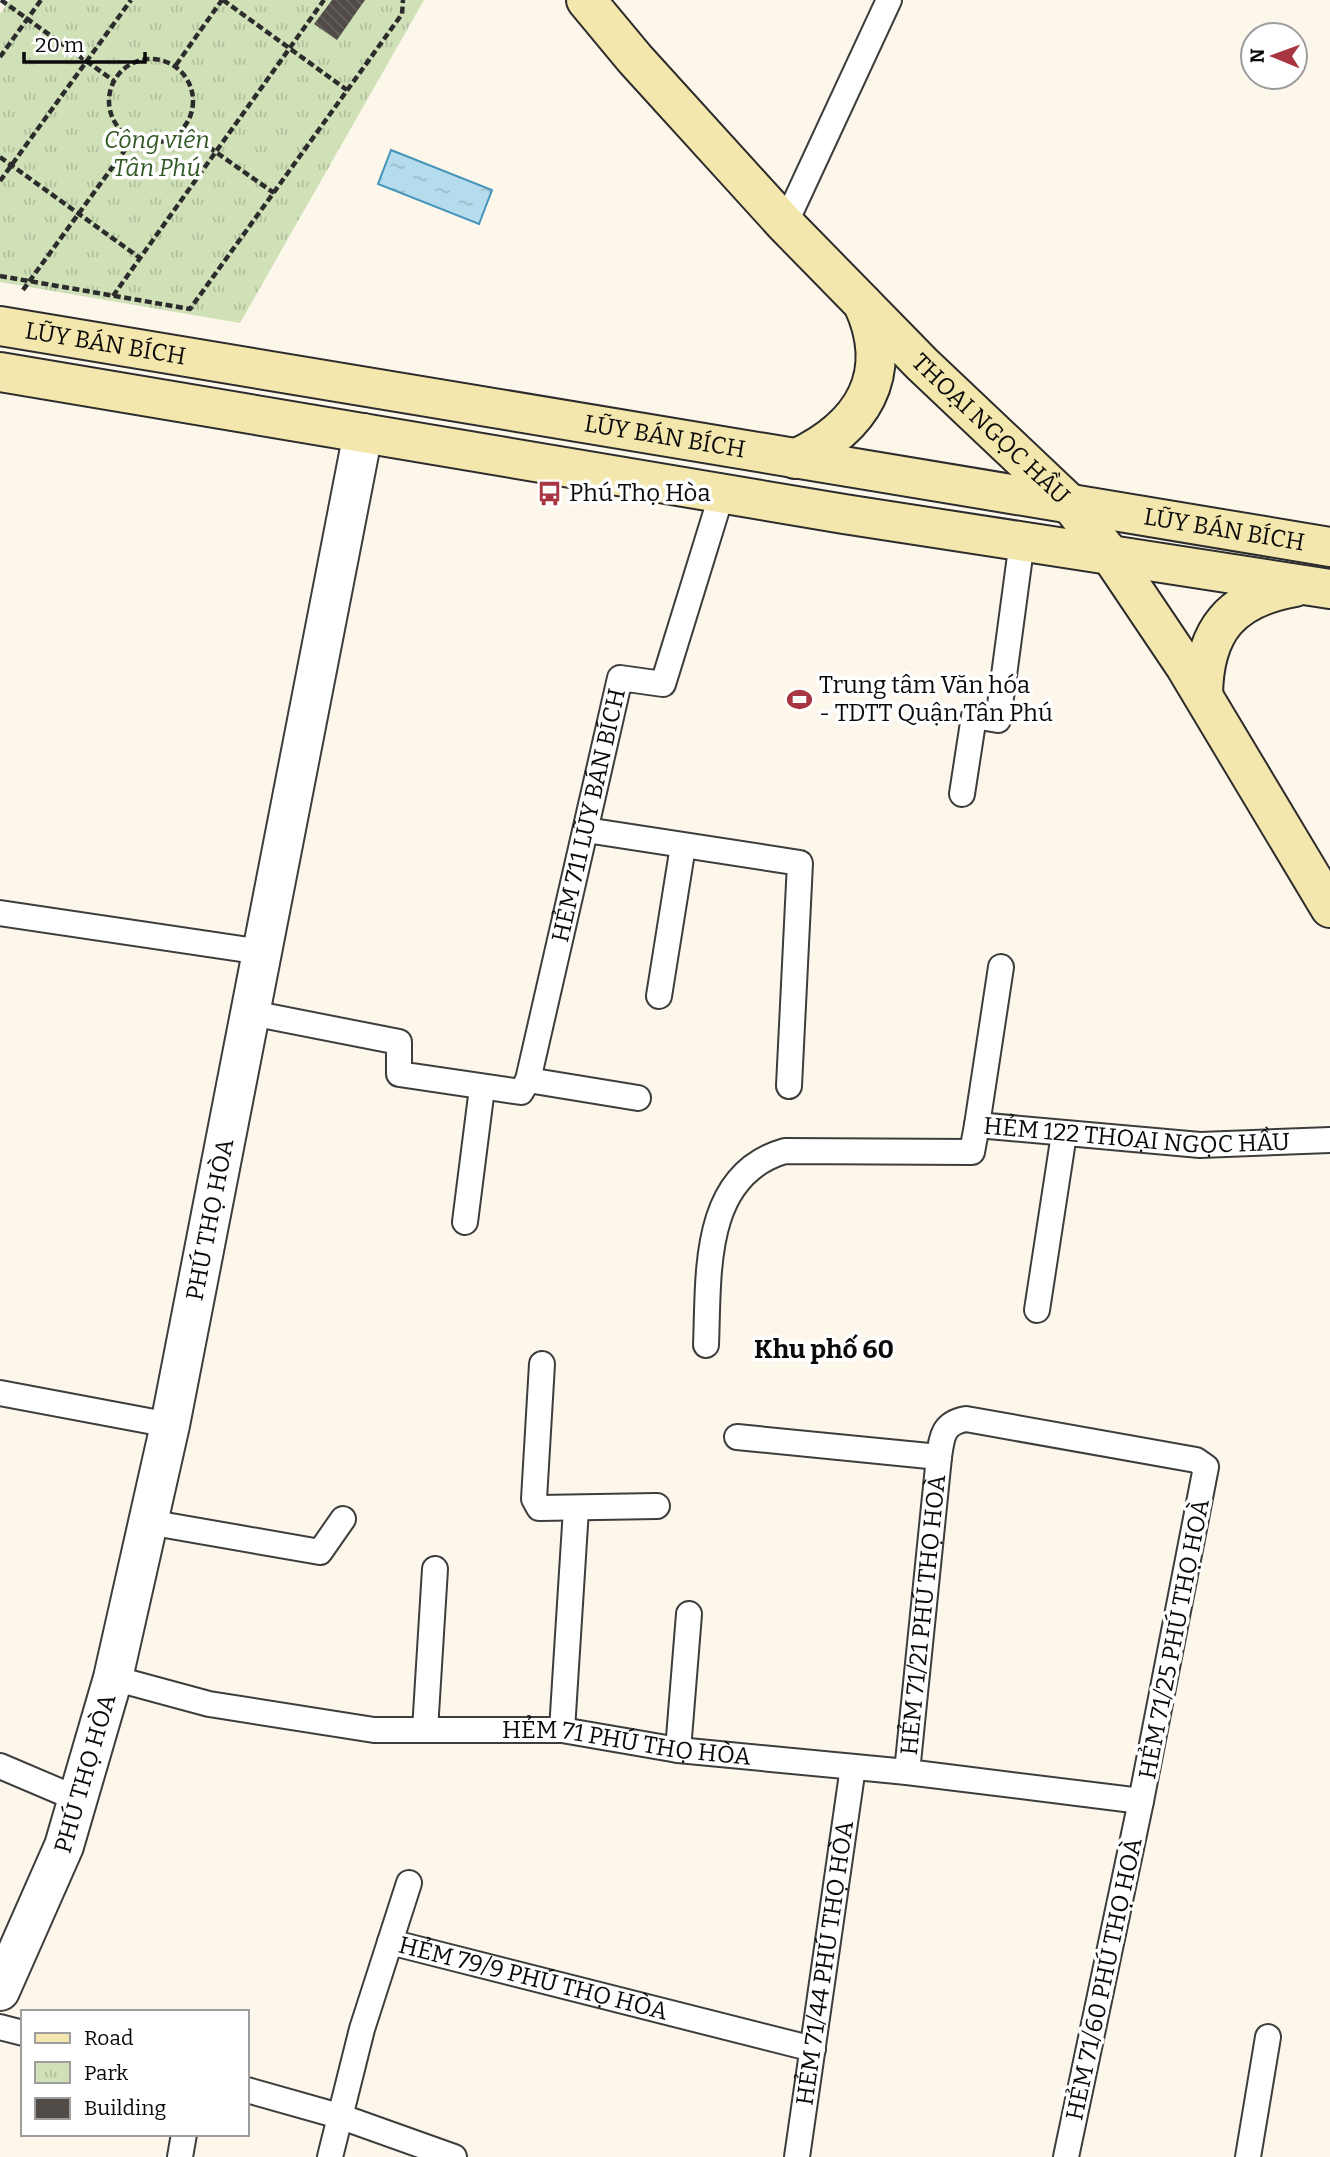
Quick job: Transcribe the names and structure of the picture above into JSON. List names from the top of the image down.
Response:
{
  "streets": {
    "main road": ["LŨY BÁN BÍCH", "THOẠI NGỌC HẦU"],
    "street": ["PHÚ THỌ HÒA"],
    "lane": [
      "HẺM 711 LŨY BÁN BÍCH",
      "HẺM 122 THOẠI NGỌC HẦU",
      "HẺM 71/21 PHÚ THỌ HOÀ",
      "HẺM 71/25 PHÚ THỌ HOÀ",
      "HẺM 71 PHÚ THỌ HÒA",
      "HẺM 71/44 PHÚ THỌ HÒA",
      "HẺM 79/9 PHÚ THỌ HÒA",
      "HẺM 71/60 PHÚ THỌ HOÀ"
    ]
  },
  "crossings": [
    ["LŨY BÁN BÍCH", "THOẠI NGỌC HẦU"],
    ["LŨY BÁN BÍCH", "HẺM 711 LŨY BÁN BÍCH"],
    ["LŨY BÁN BÍCH", "PHÚ THỌ HÒA"],
    ["PHÚ THỌ HÒA", "HẺM 71 PHÚ THỌ HÒA"],
    ["HẺM 71/21 PHÚ THỌ HOÀ", "HẺM 71/25 PHÚ THỌ HOÀ"],
    ["HẺM 71/21 PHÚ THỌ HOÀ", "HẺM 71 PHÚ THỌ HÒA"],
    ["HẺM 71/25 PHÚ THỌ HOÀ", "HẺM 71 PHÚ THỌ HÒA"],
    ["HẺM 71/25 PHÚ THỌ HOÀ", "HẺM 71/60 PHÚ THỌ HOÀ"],
    ["HẺM 71 PHÚ THỌ HÒA", "HẺM 71/44 PHÚ THỌ HÒA"],
    ["HẺM 71 PHÚ THỌ HÒA", "HẺM 71/60 PHÚ THỌ HOÀ"],
    ["HẺM 71/44 PHÚ THỌ HÒA", "HẺM 79/9 PHÚ THỌ HÒA"]
  ],
  "districts": ["Khu phố 60"],
  "parks": ["Công viên Tân Phú"],
  "places": {
    "bus stop": ["Phú Thọ Hòa"],
    "sports": ["Trung tâm Văn hóa - TDTT Quận Tân Phú"]
  },
  "legend": ["Road", "Park", "Building"],
  "scale_bar": "20 m",
  "north": "left"
}
